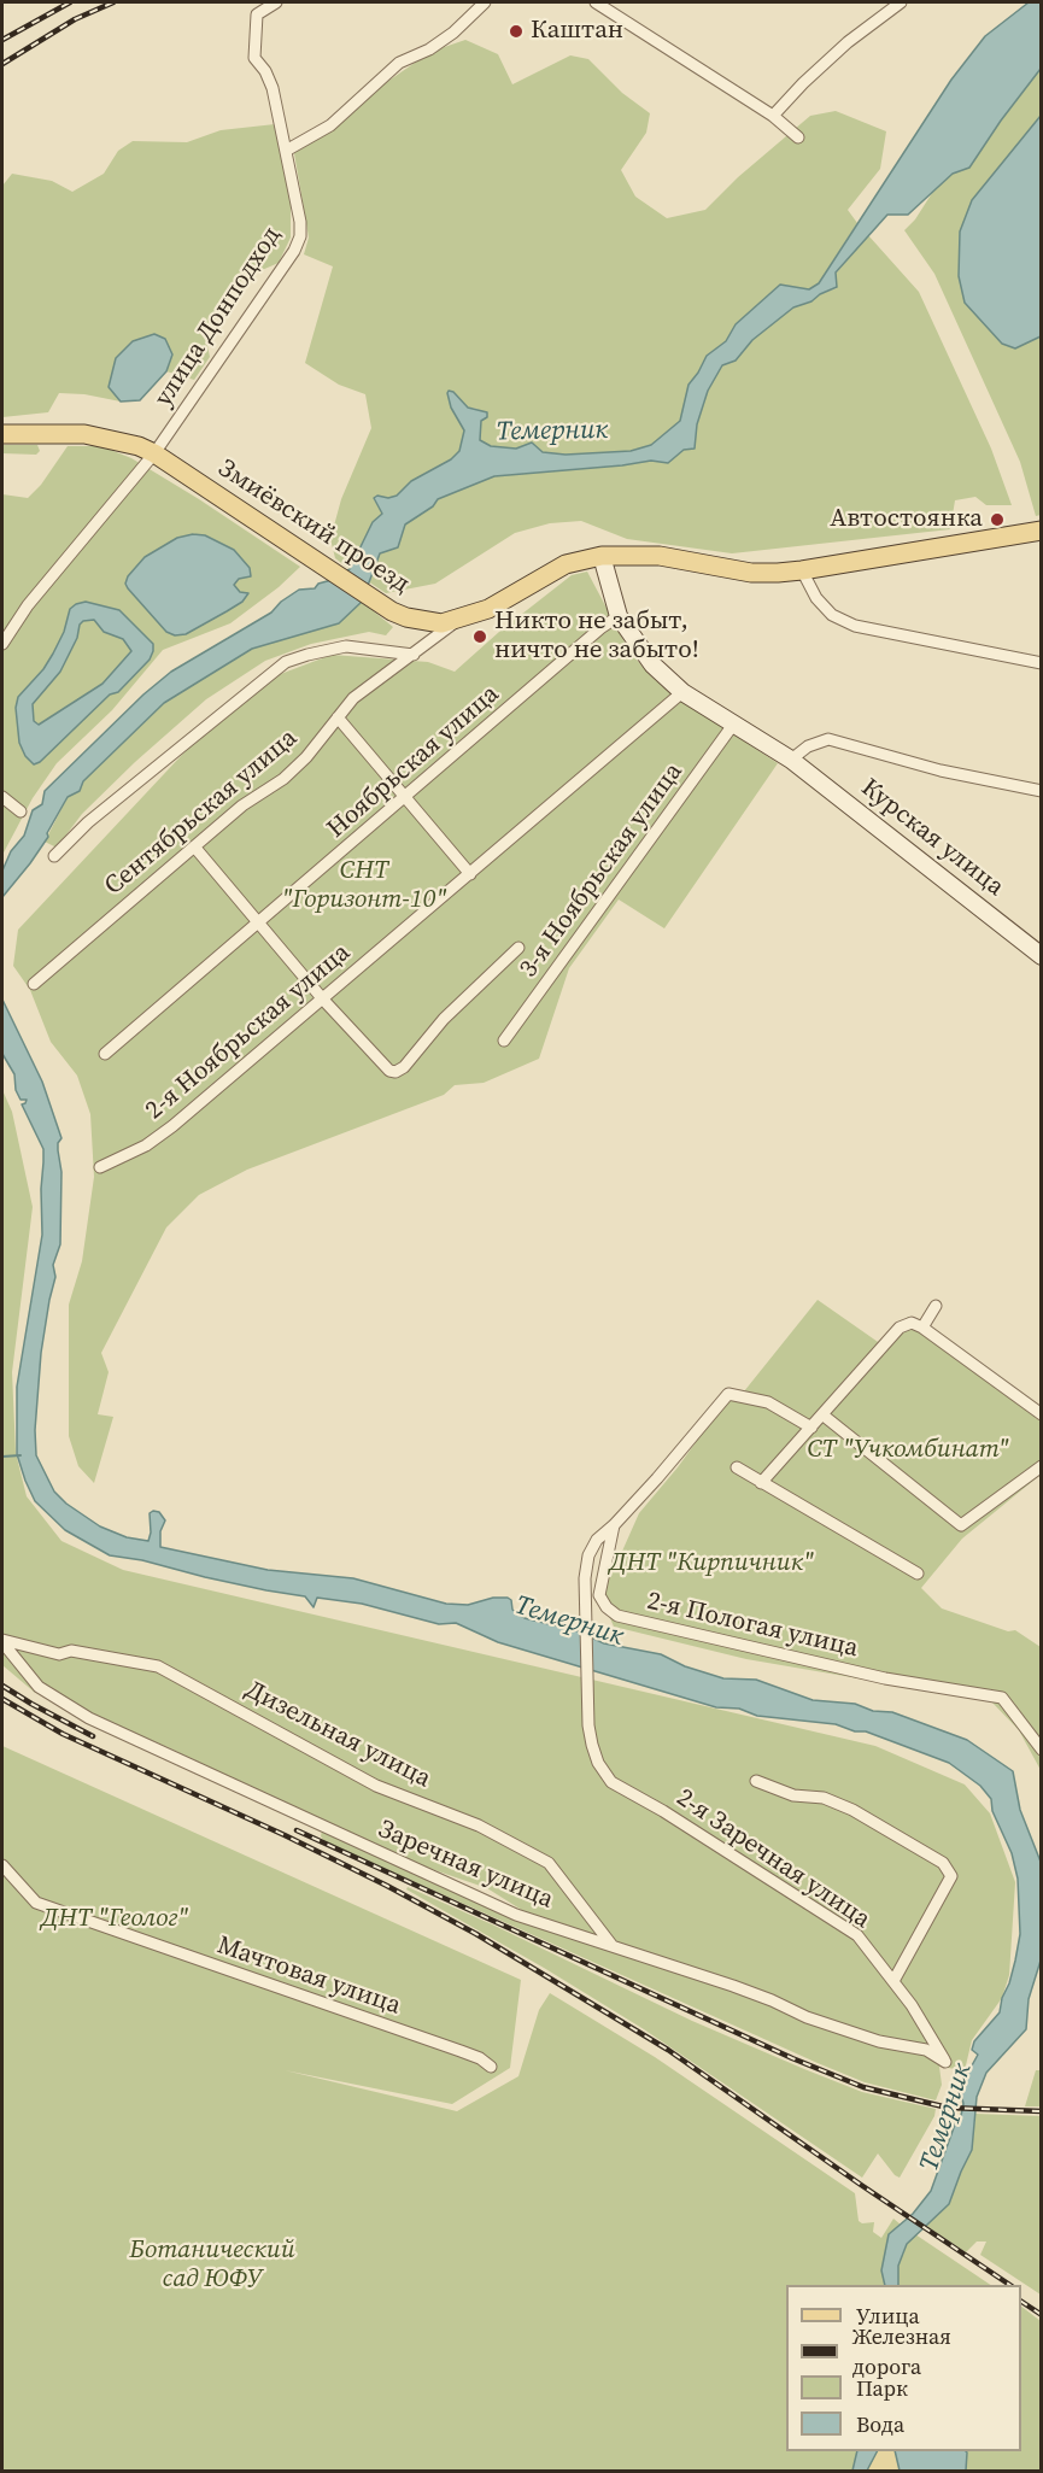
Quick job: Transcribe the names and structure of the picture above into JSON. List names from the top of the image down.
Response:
{
  "streets": {
    "main road": ["Змиёвский проезд"],
    "street": [
      "улица Донподход",
      "Ноябрьская улица",
      "Сентябрьская улица",
      "Курская улица",
      "3-я Ноябрьская улица",
      "2-я Ноябрьская улица",
      "2-я Пологая улица",
      "Дизельная улица",
      "2-я Заречная улица",
      "Заречная улица",
      "Мачтовая улица"
    ]
  },
  "crossings": [
    ["улица Донподход", "Змиёвский проезд"],
    ["Змиёвский проезд", "Сентябрьская улица"],
    ["Змиёвский проезд", "Курская улица"],
    ["Ноябрьская улица", "Курская улица"],
    ["Курская улица", "3-я Ноябрьская улица"],
    ["Курская улица", "2-я Ноябрьская улица"],
    ["2-я Пологая улица", "2-я Заречная улица"],
    ["Дизельная улица", "Заречная улица"],
    ["2-я Заречная улица", "Заречная улица"]
  ],
  "water": ["Темерник"],
  "parks": [
    "СНТ \"Горизонт-10\"",
    "СТ \"Учкомбинат\"",
    "ДНТ \"Кирпичник\"",
    "ДНТ \"Геолог\"",
    "Ботанический сад ЮФУ"
  ],
  "places": ["Каштан", "Автостоянка", "Никто не забыт, ничто не забыто!"],
  "legend": [
    "Улица",
    "Железная дорога",
    "Парк",
    "Вода"
  ]
}
